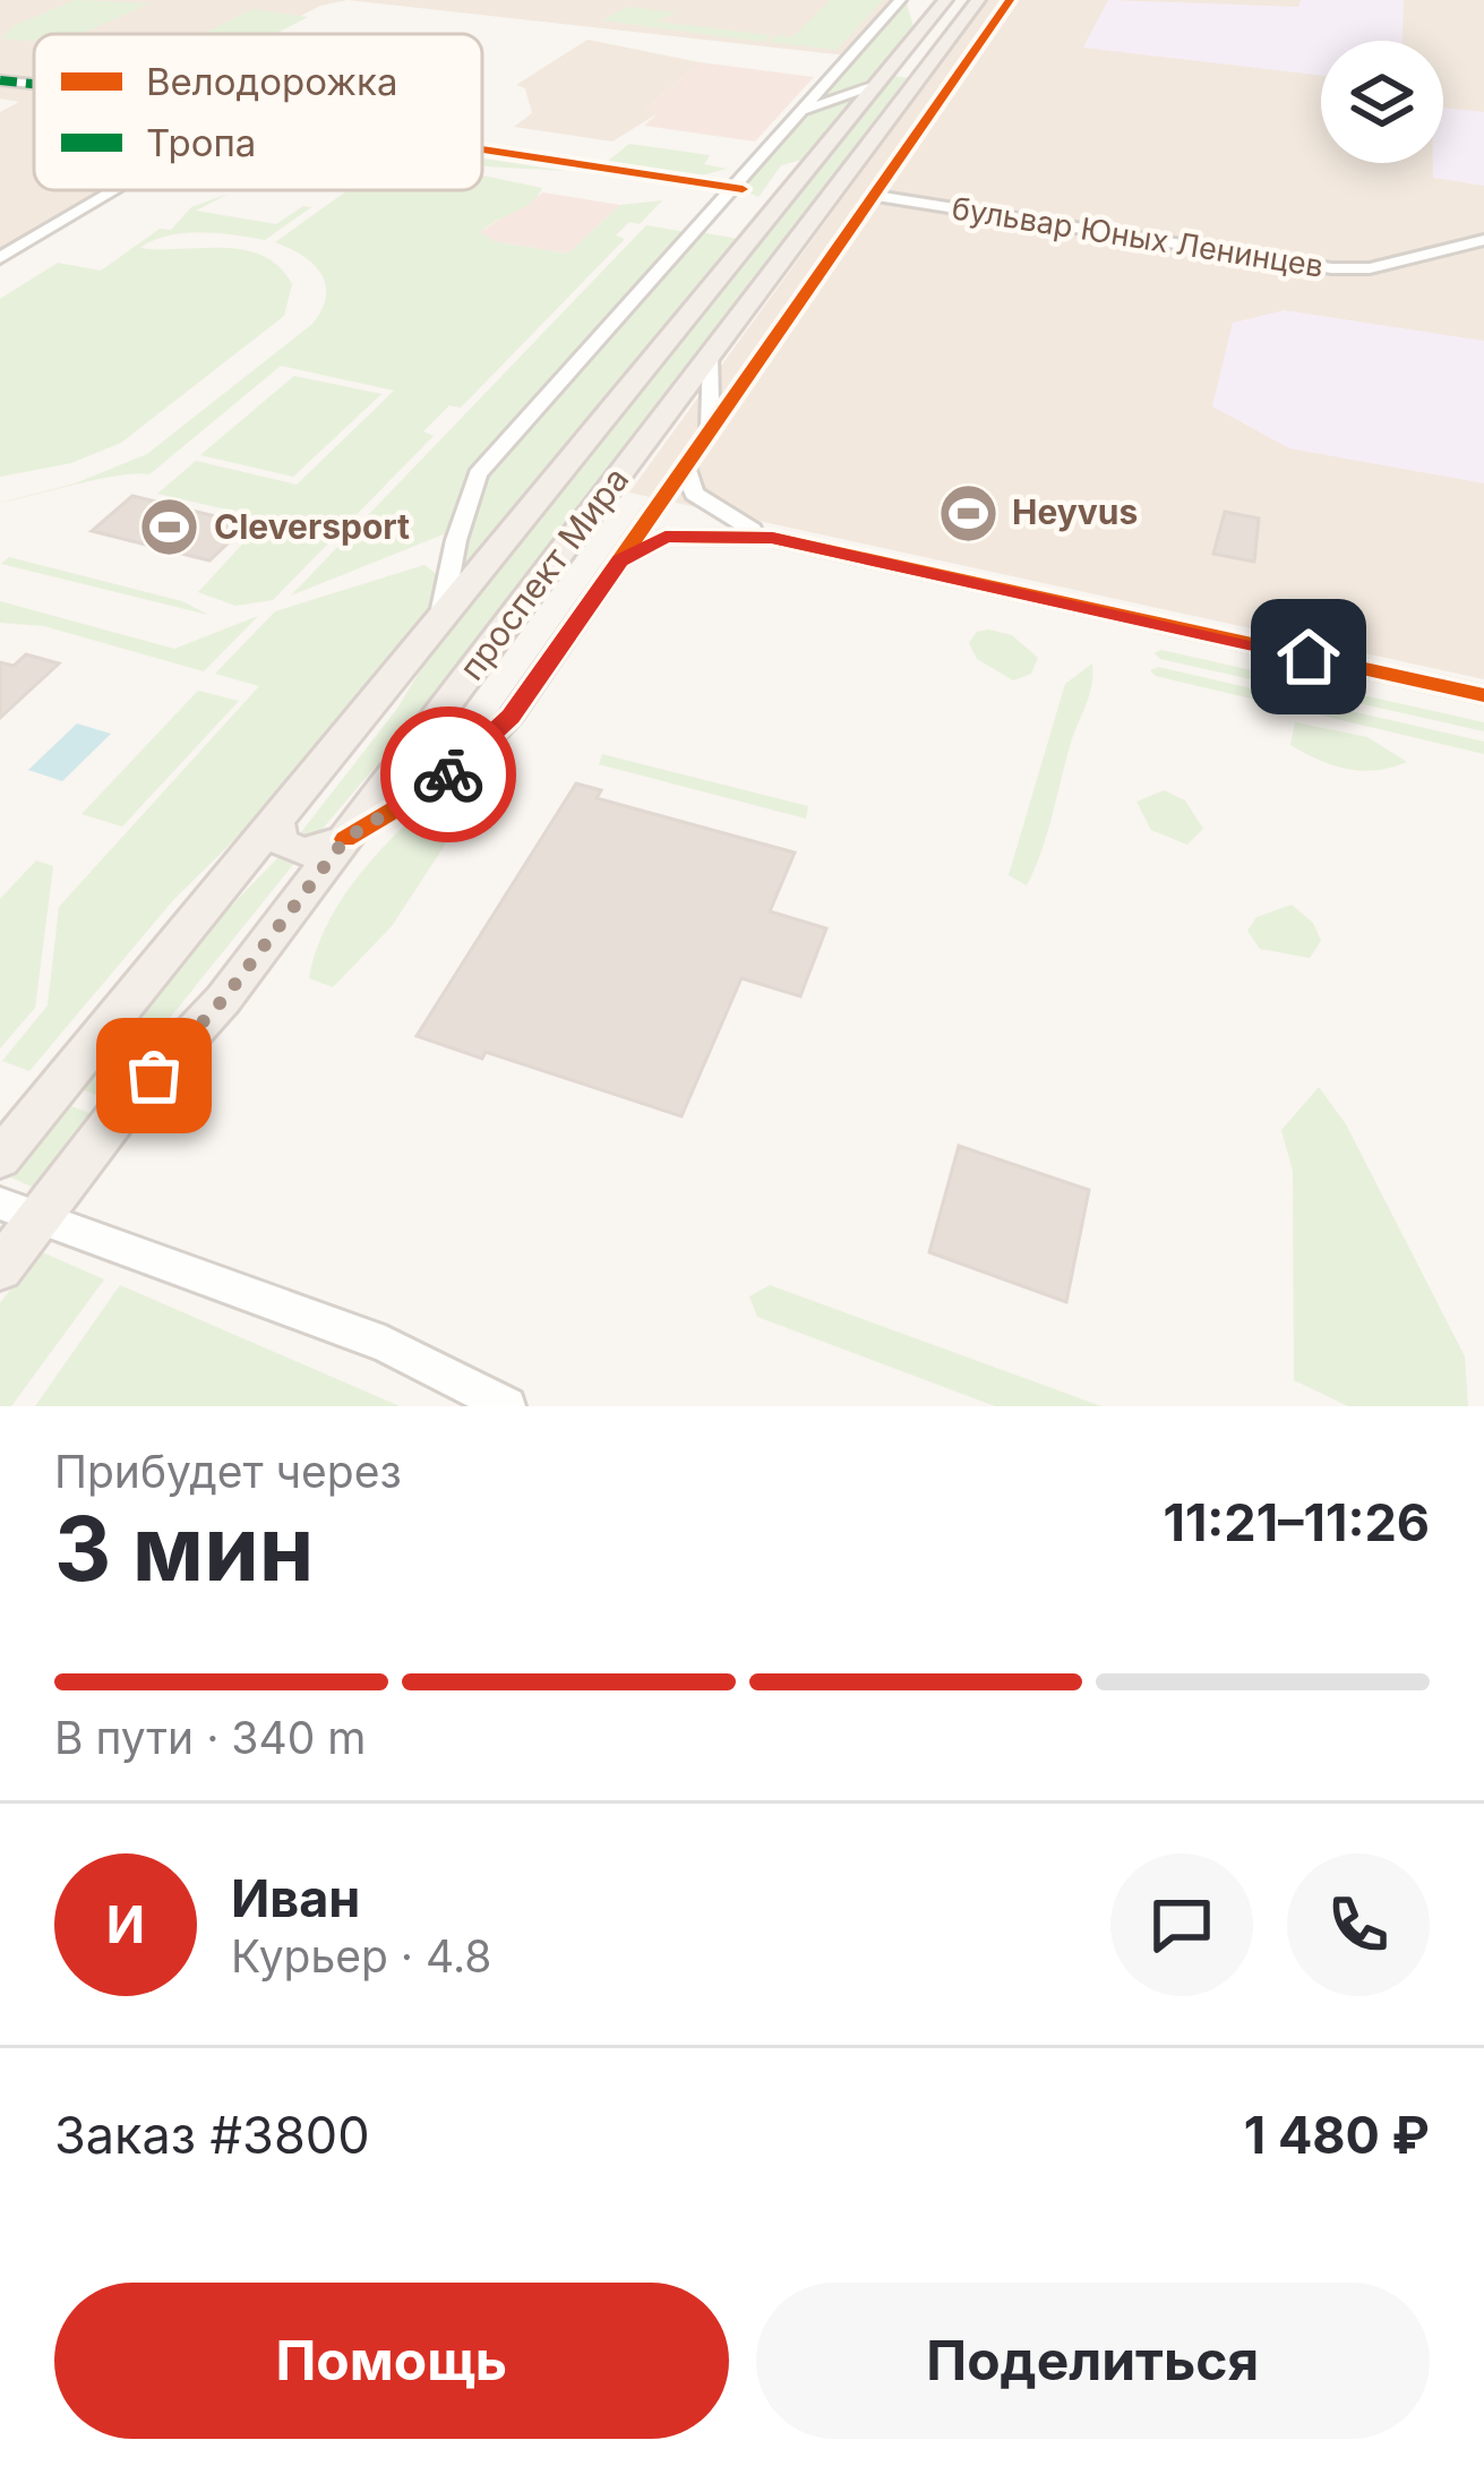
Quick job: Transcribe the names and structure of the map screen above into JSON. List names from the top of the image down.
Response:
{
  "streets": {
    "main road": ["проспект Мира"],
    "street": ["бульвар Юных Ленинцев"]
  },
  "places": {
    "sports": ["Heyvus", "Cleversport"]
  },
  "legend": ["Велодорожка", "Тропа"],
  "page": {
    "heading": ["3 мин", "Прибудет через", "11:21–11:26"],
    "panel": [
      "Иван",
      "Курьер · 4.8",
      "Заказ #3800",
      "1 480 ₽"
    ],
    "bar": "В пути · 340 m",
    "round": "И",
    "buttons": ["Помощь", "Поделиться"]
  }
}
